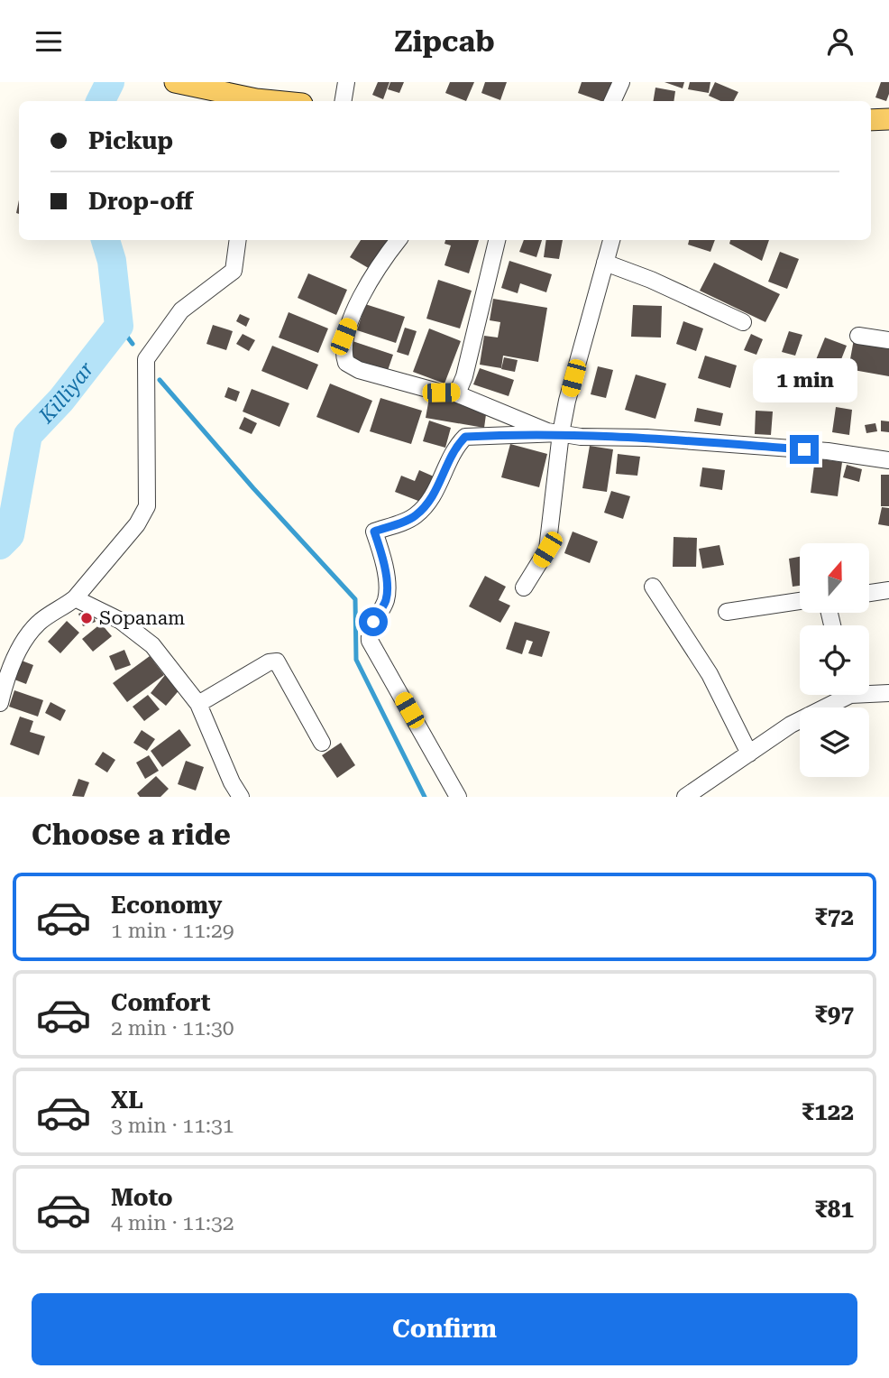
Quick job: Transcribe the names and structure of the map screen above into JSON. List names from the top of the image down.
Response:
{
  "water": ["Killiyar"],
  "places": ["Sopanam"],
  "north": "top",
  "page": {
    "header": "Zipcab",
    "banner": ["Pickup", "Drop-off"],
    "bubble": "1 min",
    "heading": "Choose a ride",
    "list": [
      {
        "name": "Economy",
        "note": "1 min · 11:29",
        "value": "₹72"
      },
      {
        "name": "Comfort",
        "note": "2 min · 11:30",
        "value": "₹97"
      },
      {
        "name": "XL",
        "note": "3 min · 11:31",
        "value": "₹122"
      },
      {
        "name": "Moto",
        "note": "4 min · 11:32",
        "value": "₹81"
      }
    ],
    "buttons": "Confirm"
  }
}
